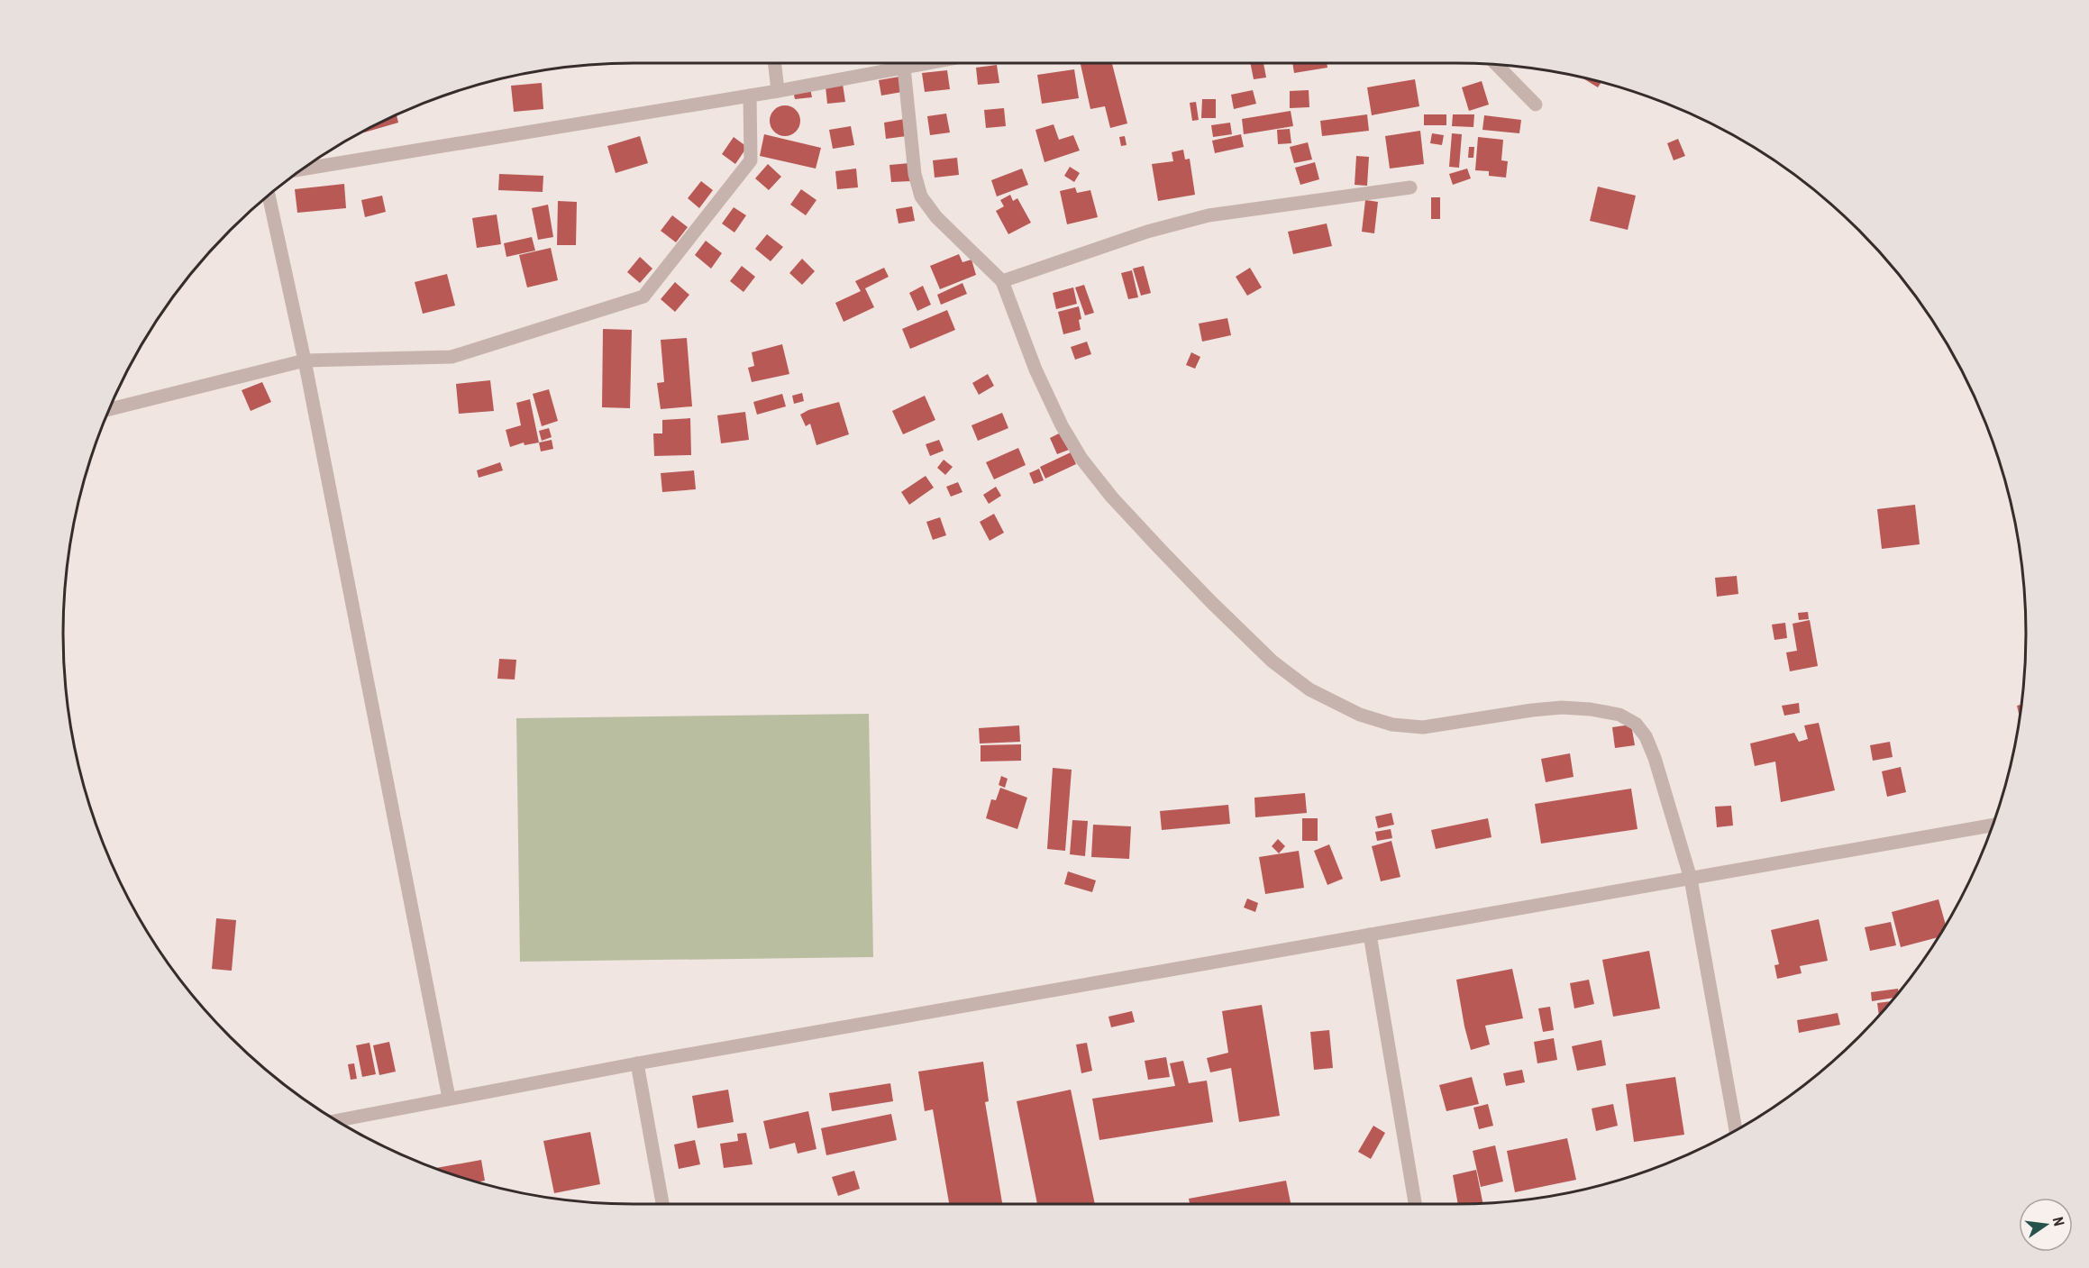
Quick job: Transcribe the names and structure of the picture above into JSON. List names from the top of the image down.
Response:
{
  "north": "right"
}
